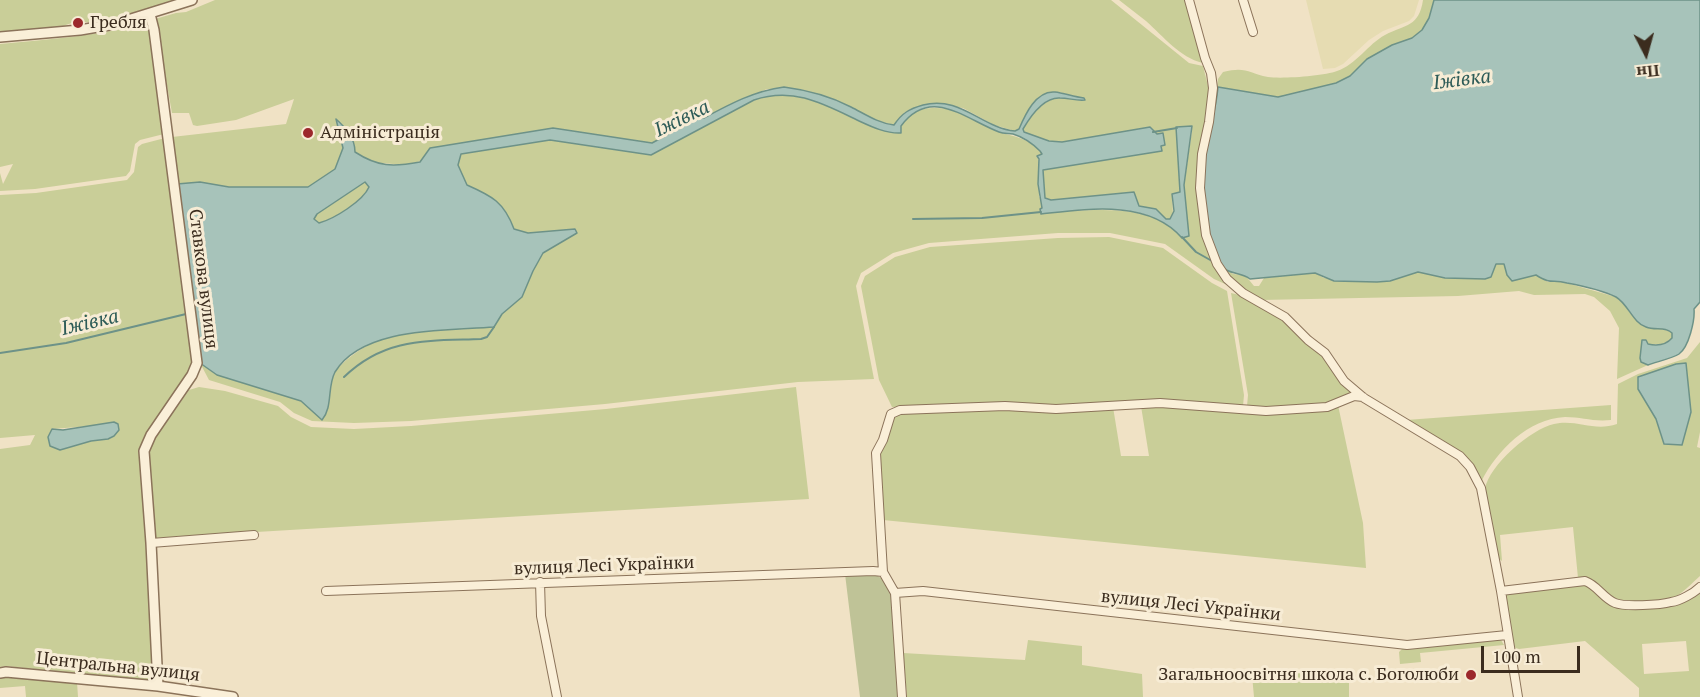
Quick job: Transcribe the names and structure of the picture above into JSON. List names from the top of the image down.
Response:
{
  "streets": {
    "street": ["Ставкова вулиця", "вулиця Лесі Українки", "Центральна вулиця"]
  },
  "crossings": [
    ["Ставкова вулиця", "Центральна вулиця"]
  ],
  "water": ["Іжівка"],
  "places": ["Гребля", "Адміністрація", "Загальноосвітня школа с. Боголюби"],
  "scale_bar": "100 m",
  "north": "bottom"
}
